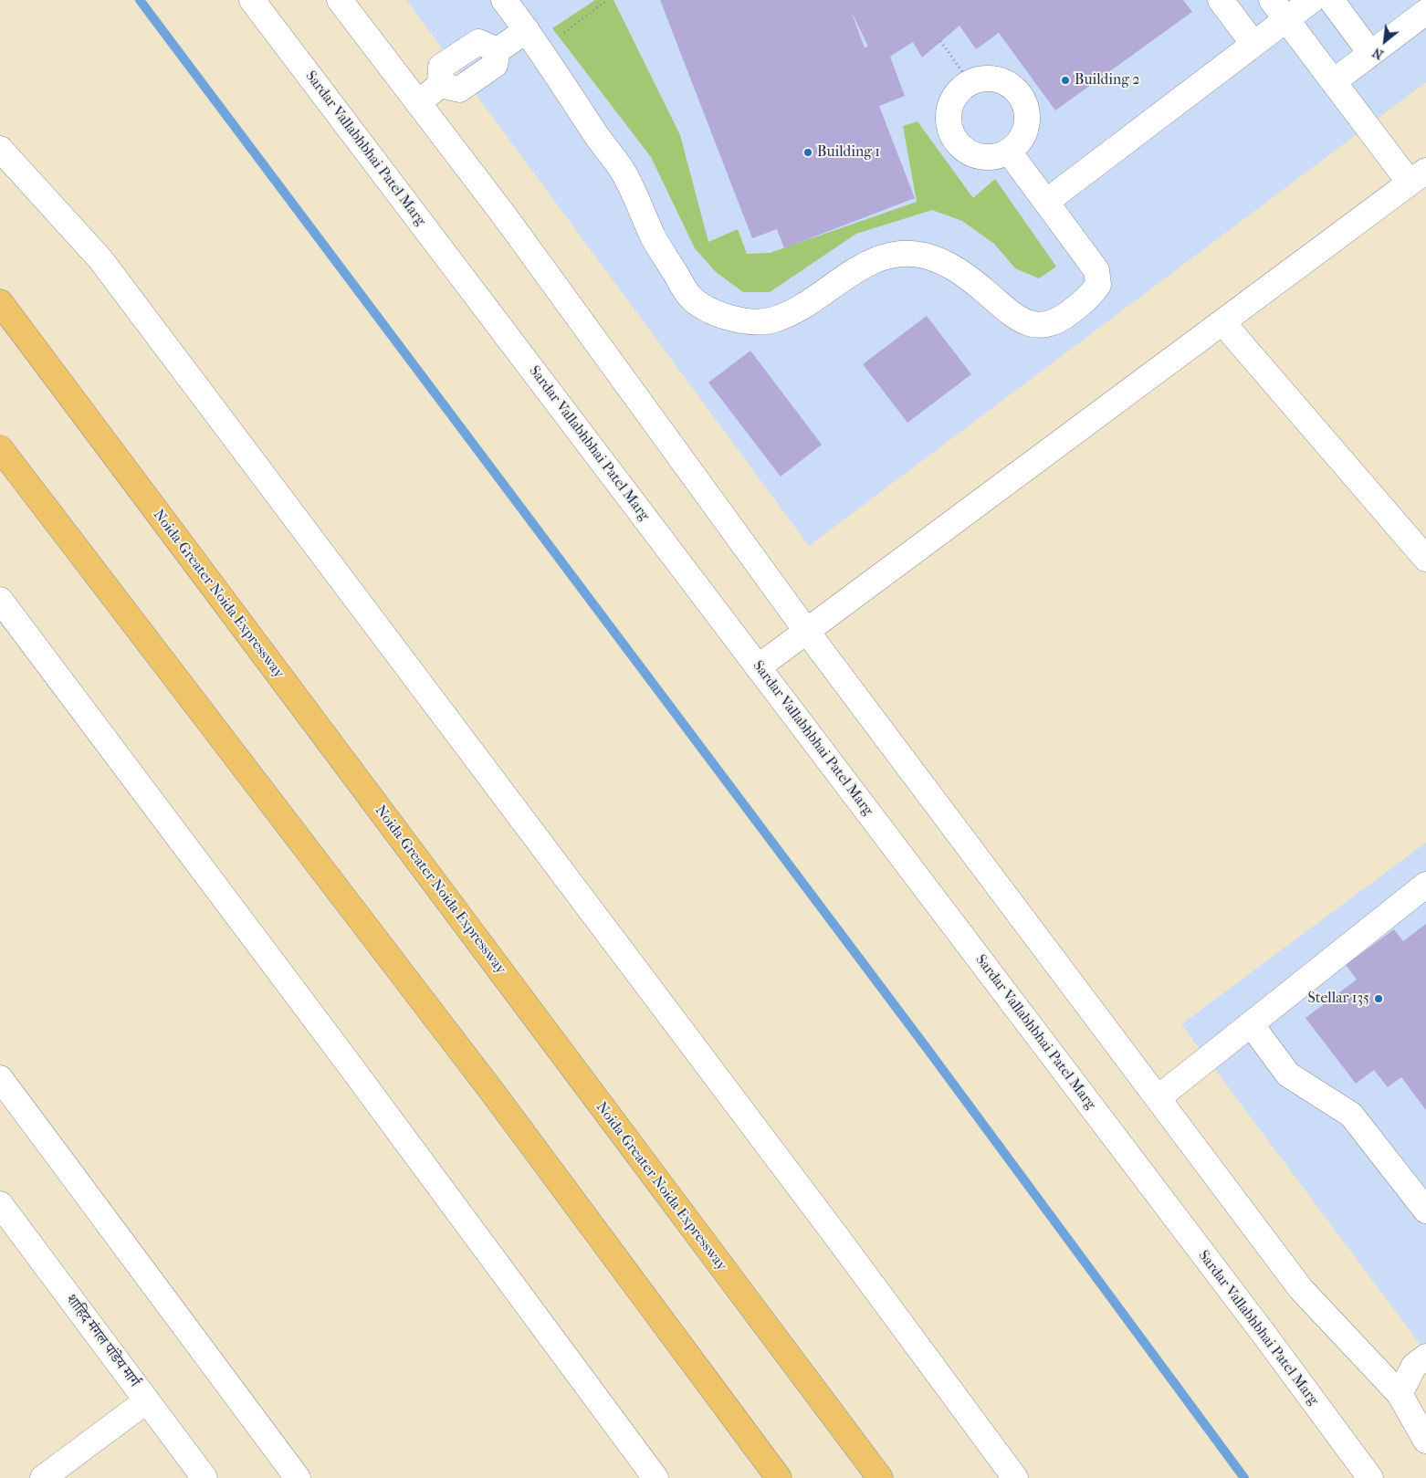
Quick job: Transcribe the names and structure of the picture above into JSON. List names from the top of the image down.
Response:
{
  "streets": {
    "highway": ["Noida-Greater Noida Expressway"],
    "street": ["Sardar Vallabhbhai Patel Marg", "शाहिद मंगल पांडेय मार्ग"]
  },
  "places": ["Building 2", "Building 1", "Stellar 135"],
  "north": "bottom left"
}
